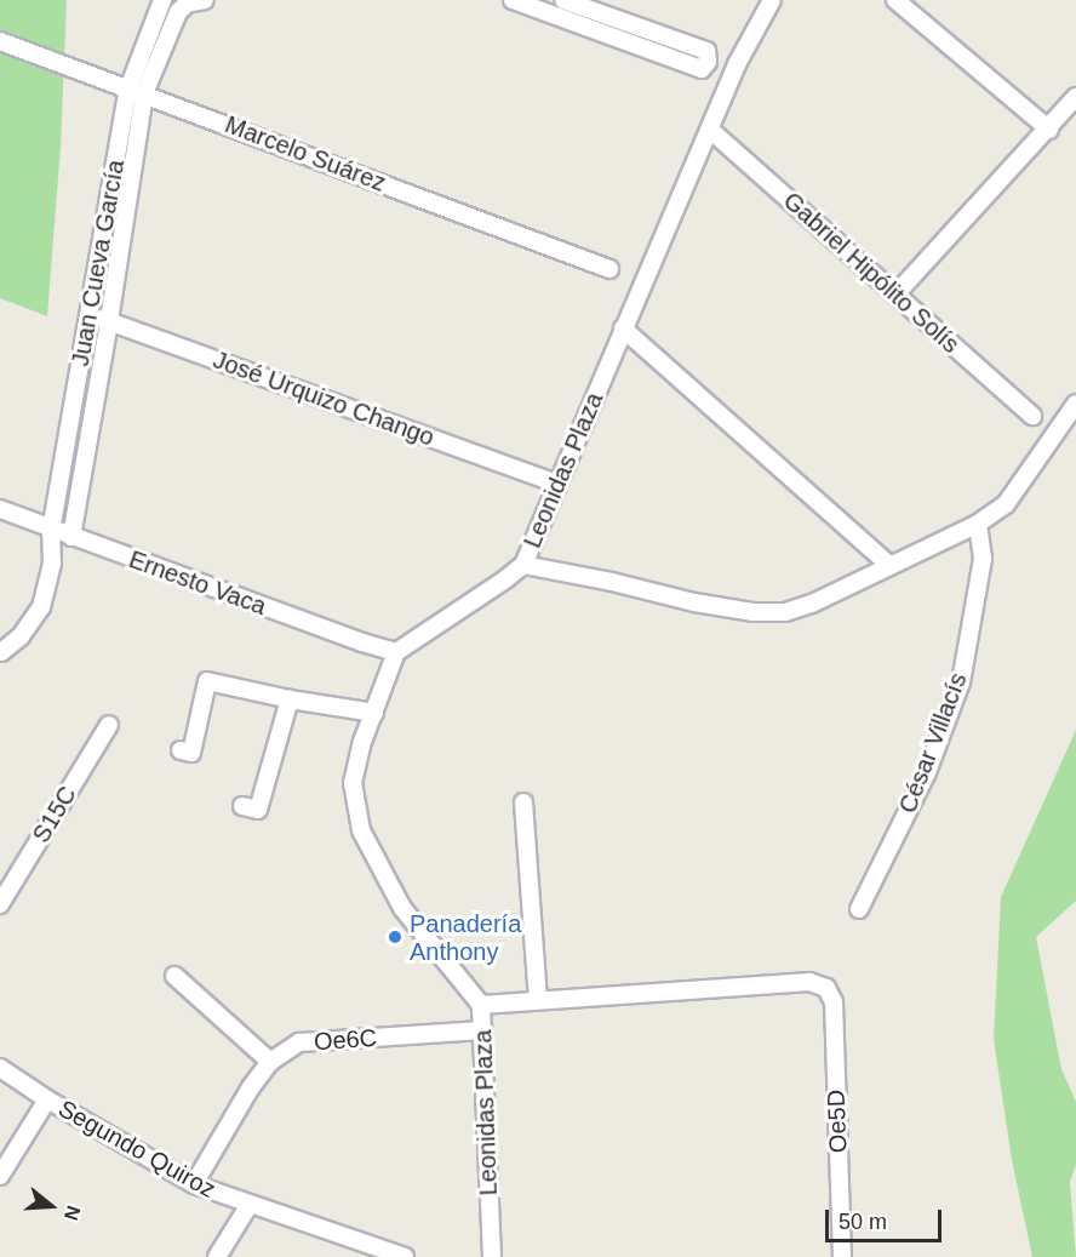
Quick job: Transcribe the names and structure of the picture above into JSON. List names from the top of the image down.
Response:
{
  "streets": {
    "street": [
      "Marcelo Suárez",
      "Juan Cueva García",
      "Gabriel Hipólito Solís",
      "José Urquizo Chango",
      "Leonidas Plaza",
      "Ernesto Vaca",
      "César Villacís",
      "S15C",
      "Oe6C",
      "Oe5D",
      "Segundo Quiroz"
    ]
  },
  "crossings": [
    ["Marcelo Suárez", "Juan Cueva García"],
    ["Juan Cueva García", "José Urquizo Chango"],
    ["Juan Cueva García", "Ernesto Vaca"],
    ["Gabriel Hipólito Solís", "Leonidas Plaza"],
    ["José Urquizo Chango", "Leonidas Plaza"],
    ["Leonidas Plaza", "Ernesto Vaca"],
    ["Leonidas Plaza", "Oe6C"],
    ["Oe6C", "Segundo Quiroz"]
  ],
  "places": ["Panadería Anthony"],
  "scale_bar": "50 m",
  "north": "right"
}
